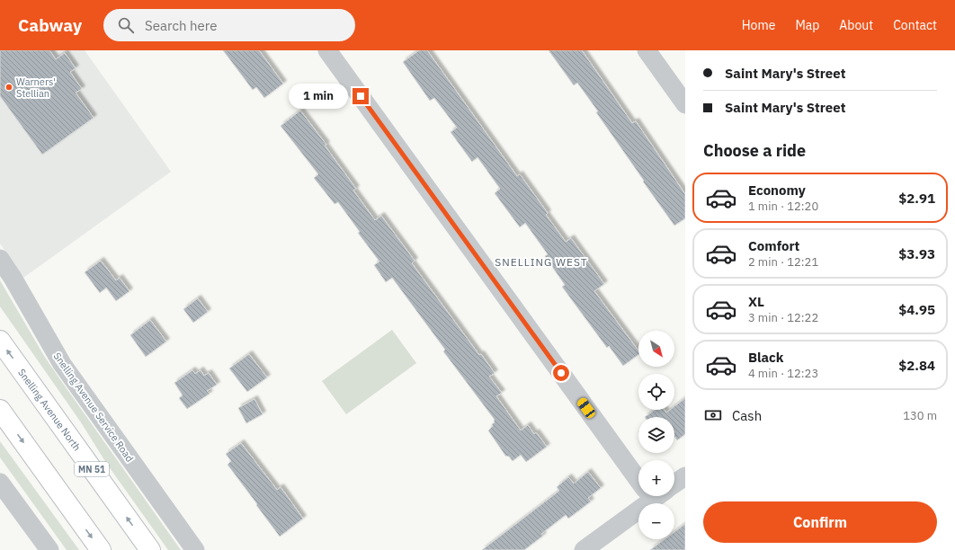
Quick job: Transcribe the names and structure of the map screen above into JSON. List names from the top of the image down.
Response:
{
  "streets": {
    "main road": ["Snelling Avenue North", "MN 51"],
    "street": ["Snelling Avenue Service Road"]
  },
  "districts": ["SNELLING WEST"],
  "places": ["Warners' Stellian"],
  "north": "bottom right",
  "page": {
    "header": "Cabway",
    "search": "Search here",
    "nav": [
      "Home",
      "Map",
      "About",
      "Contact"
    ],
    "banner": ["Saint Mary's Street", "Saint Mary's Street"],
    "bubble": "1 min",
    "heading": "Choose a ride",
    "list": [
      {
        "name": "Economy",
        "note": "1 min · 12:20",
        "value": "$2.91"
      },
      {
        "name": "Comfort",
        "note": "2 min · 12:21",
        "value": "$3.93"
      },
      {
        "name": "XL",
        "note": "3 min · 12:22",
        "value": "$4.95"
      },
      {
        "name": "Black",
        "note": "4 min · 12:23",
        "value": "$2.84"
      }
    ],
    "map_buttons": ["+", "−"],
    "pay": ["Cash", "130 m"],
    "buttons": "Confirm"
  }
}
